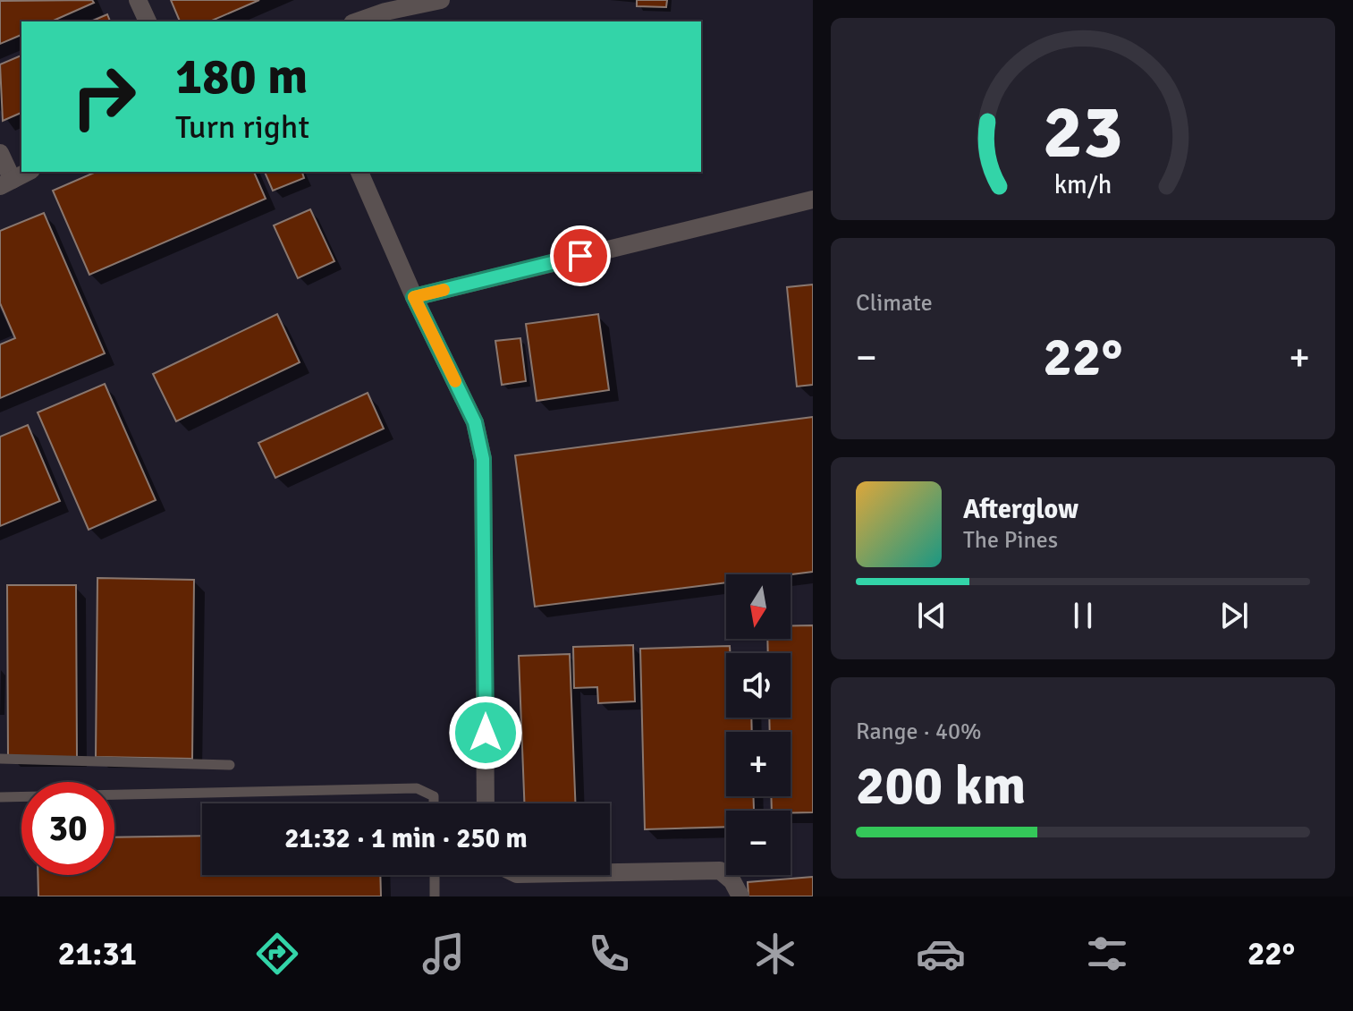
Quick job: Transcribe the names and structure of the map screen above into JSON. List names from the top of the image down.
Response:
{
  "north": "bottom",
  "page": {
    "turn": ["180 m", "Turn right"],
    "tile": [
      "Climate",
      ["Range · 40%", "200 km"]
    ],
    "heat": ["−", "22°", "+"],
    "song": ["Afterglow", "The Pines"],
    "map_buttons": ["+", "−"],
    "limit": "30",
    "trip": "21:32 · 1 min · 250 m",
    "tabs": ["21:31", "22°"],
    "gauge": ["23", "km/h"]
  }
}
